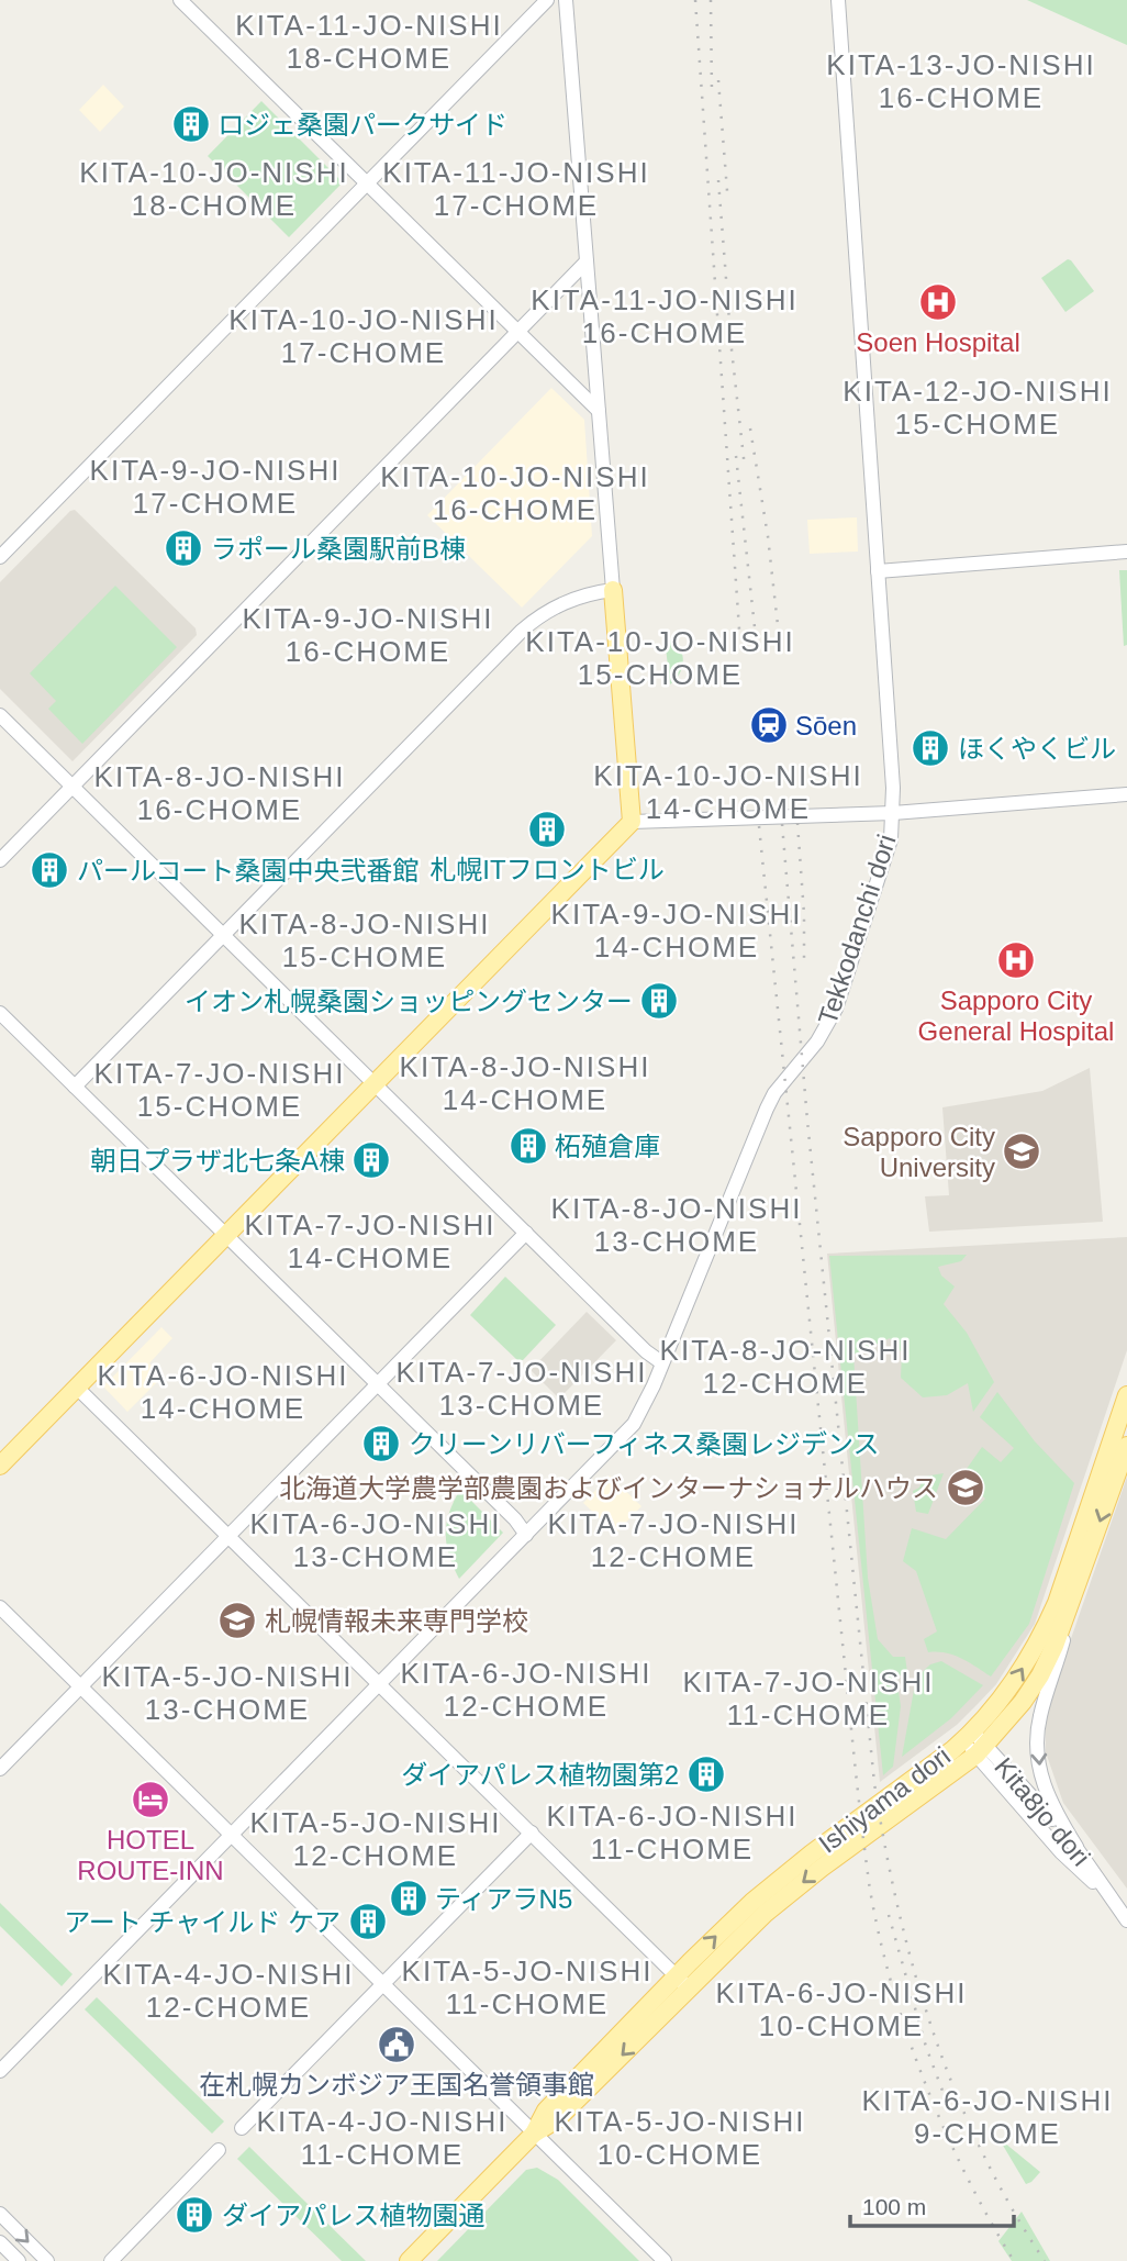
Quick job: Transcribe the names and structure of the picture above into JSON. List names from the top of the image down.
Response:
{
  "streets": {
    "main road": ["Ishiyama dori"],
    "street": ["Tekkodanchi dori", "Kita8jo dori"]
  },
  "crossings": [
    ["Ishiyama dori", "Kita8jo dori"]
  ],
  "districts": [
    "KITA-11-JO-NISHI 18-CHOME",
    "KITA-13-JO-NISHI 16-CHOME",
    "KITA-10-JO-NISHI 18-CHOME",
    "KITA-11-JO-NISHI 17-CHOME",
    "KITA-11-JO-NISHI 16-CHOME",
    "KITA-10-JO-NISHI 17-CHOME",
    "KITA-12-JO-NISHI 15-CHOME",
    "KITA-9-JO-NISHI 17-CHOME",
    "KITA-10-JO-NISHI 16-CHOME",
    "KITA-9-JO-NISHI 16-CHOME",
    "KITA-10-JO-NISHI 15-CHOME",
    "KITA-10-JO-NISHI 14-CHOME",
    "KITA-8-JO-NISHI 16-CHOME",
    "KITA-9-JO-NISHI 14-CHOME",
    "KITA-8-JO-NISHI 15-CHOME",
    "KITA-8-JO-NISHI 14-CHOME",
    "KITA-7-JO-NISHI 15-CHOME",
    "KITA-8-JO-NISHI 13-CHOME",
    "KITA-7-JO-NISHI 14-CHOME",
    "KITA-8-JO-NISHI 12-CHOME",
    "KITA-7-JO-NISHI 13-CHOME",
    "KITA-6-JO-NISHI 14-CHOME",
    "KITA-6-JO-NISHI 13-CHOME",
    "KITA-7-JO-NISHI 12-CHOME",
    "KITA-6-JO-NISHI 12-CHOME",
    "KITA-5-JO-NISHI 13-CHOME",
    "KITA-7-JO-NISHI 11-CHOME",
    "KITA-6-JO-NISHI 11-CHOME",
    "KITA-5-JO-NISHI 12-CHOME",
    "KITA-5-JO-NISHI 11-CHOME",
    "KITA-4-JO-NISHI 12-CHOME",
    "KITA-6-JO-NISHI 10-CHOME",
    "KITA-6-JO-NISHI 9-CHOME",
    "KITA-4-JO-NISHI 11-CHOME",
    "KITA-5-JO-NISHI 10-CHOME"
  ],
  "places": {
    "building": [
      "ロジェ桑園パークサイド",
      "ラポール桑園駅前B棟",
      "ほくやくビル",
      "札幌ITフロントビル",
      "パールコート桑園中央弐番館",
      "イオン札幌桑園ショッピングセンター",
      "柘殖倉庫",
      "朝日プラザ北七条A棟",
      "クリーンリバーフィネス桑園レジデンス",
      "ダイアパレス植物園第2",
      "ティアラN5",
      "アート チャイルド ケア",
      "ダイアパレス植物園通"
    ],
    "hospital": ["Soen Hospital", "Sapporo City General Hospital"],
    "station": ["Sōen"],
    "school or university": ["Sapporo City University", "北海道大学農学部農園およびインターナショナルハウス", "札幌情報未来専門学校"],
    "hotel": ["HOTEL ROUTE-INN"],
    "public building": ["在札幌カンボジア王国名誉領事館"]
  },
  "scale_bar": "100 m"
}
